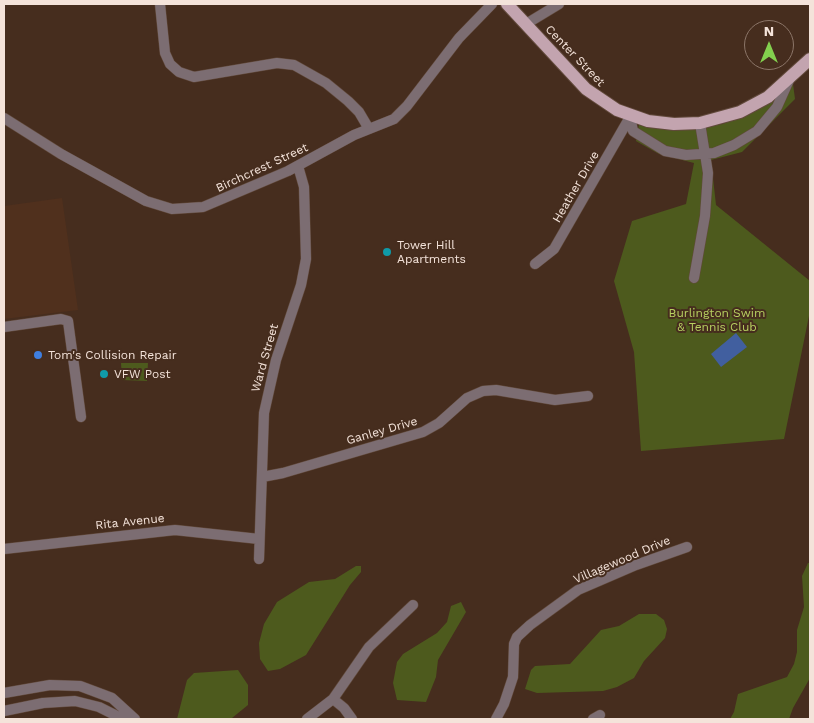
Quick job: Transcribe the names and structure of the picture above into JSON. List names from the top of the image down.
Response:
{
  "streets": {
    "main road": ["Center Street"],
    "street": [
      "Birchcrest Street",
      "Heather Drive",
      "Ward Street",
      "Ganley Drive",
      "Rita Avenue",
      "Villagewood Drive"
    ]
  },
  "crossings": [
    ["Center Street", "Heather Drive"],
    ["Birchcrest Street", "Ward Street"],
    ["Ward Street", "Ganley Drive"],
    ["Ward Street", "Rita Avenue"]
  ],
  "parks": ["Burlington Swim & Tennis Club"],
  "places": ["Tower Hill Apartments", "Tom's Collision Repair", "VFW Post"],
  "north": "top"
}
